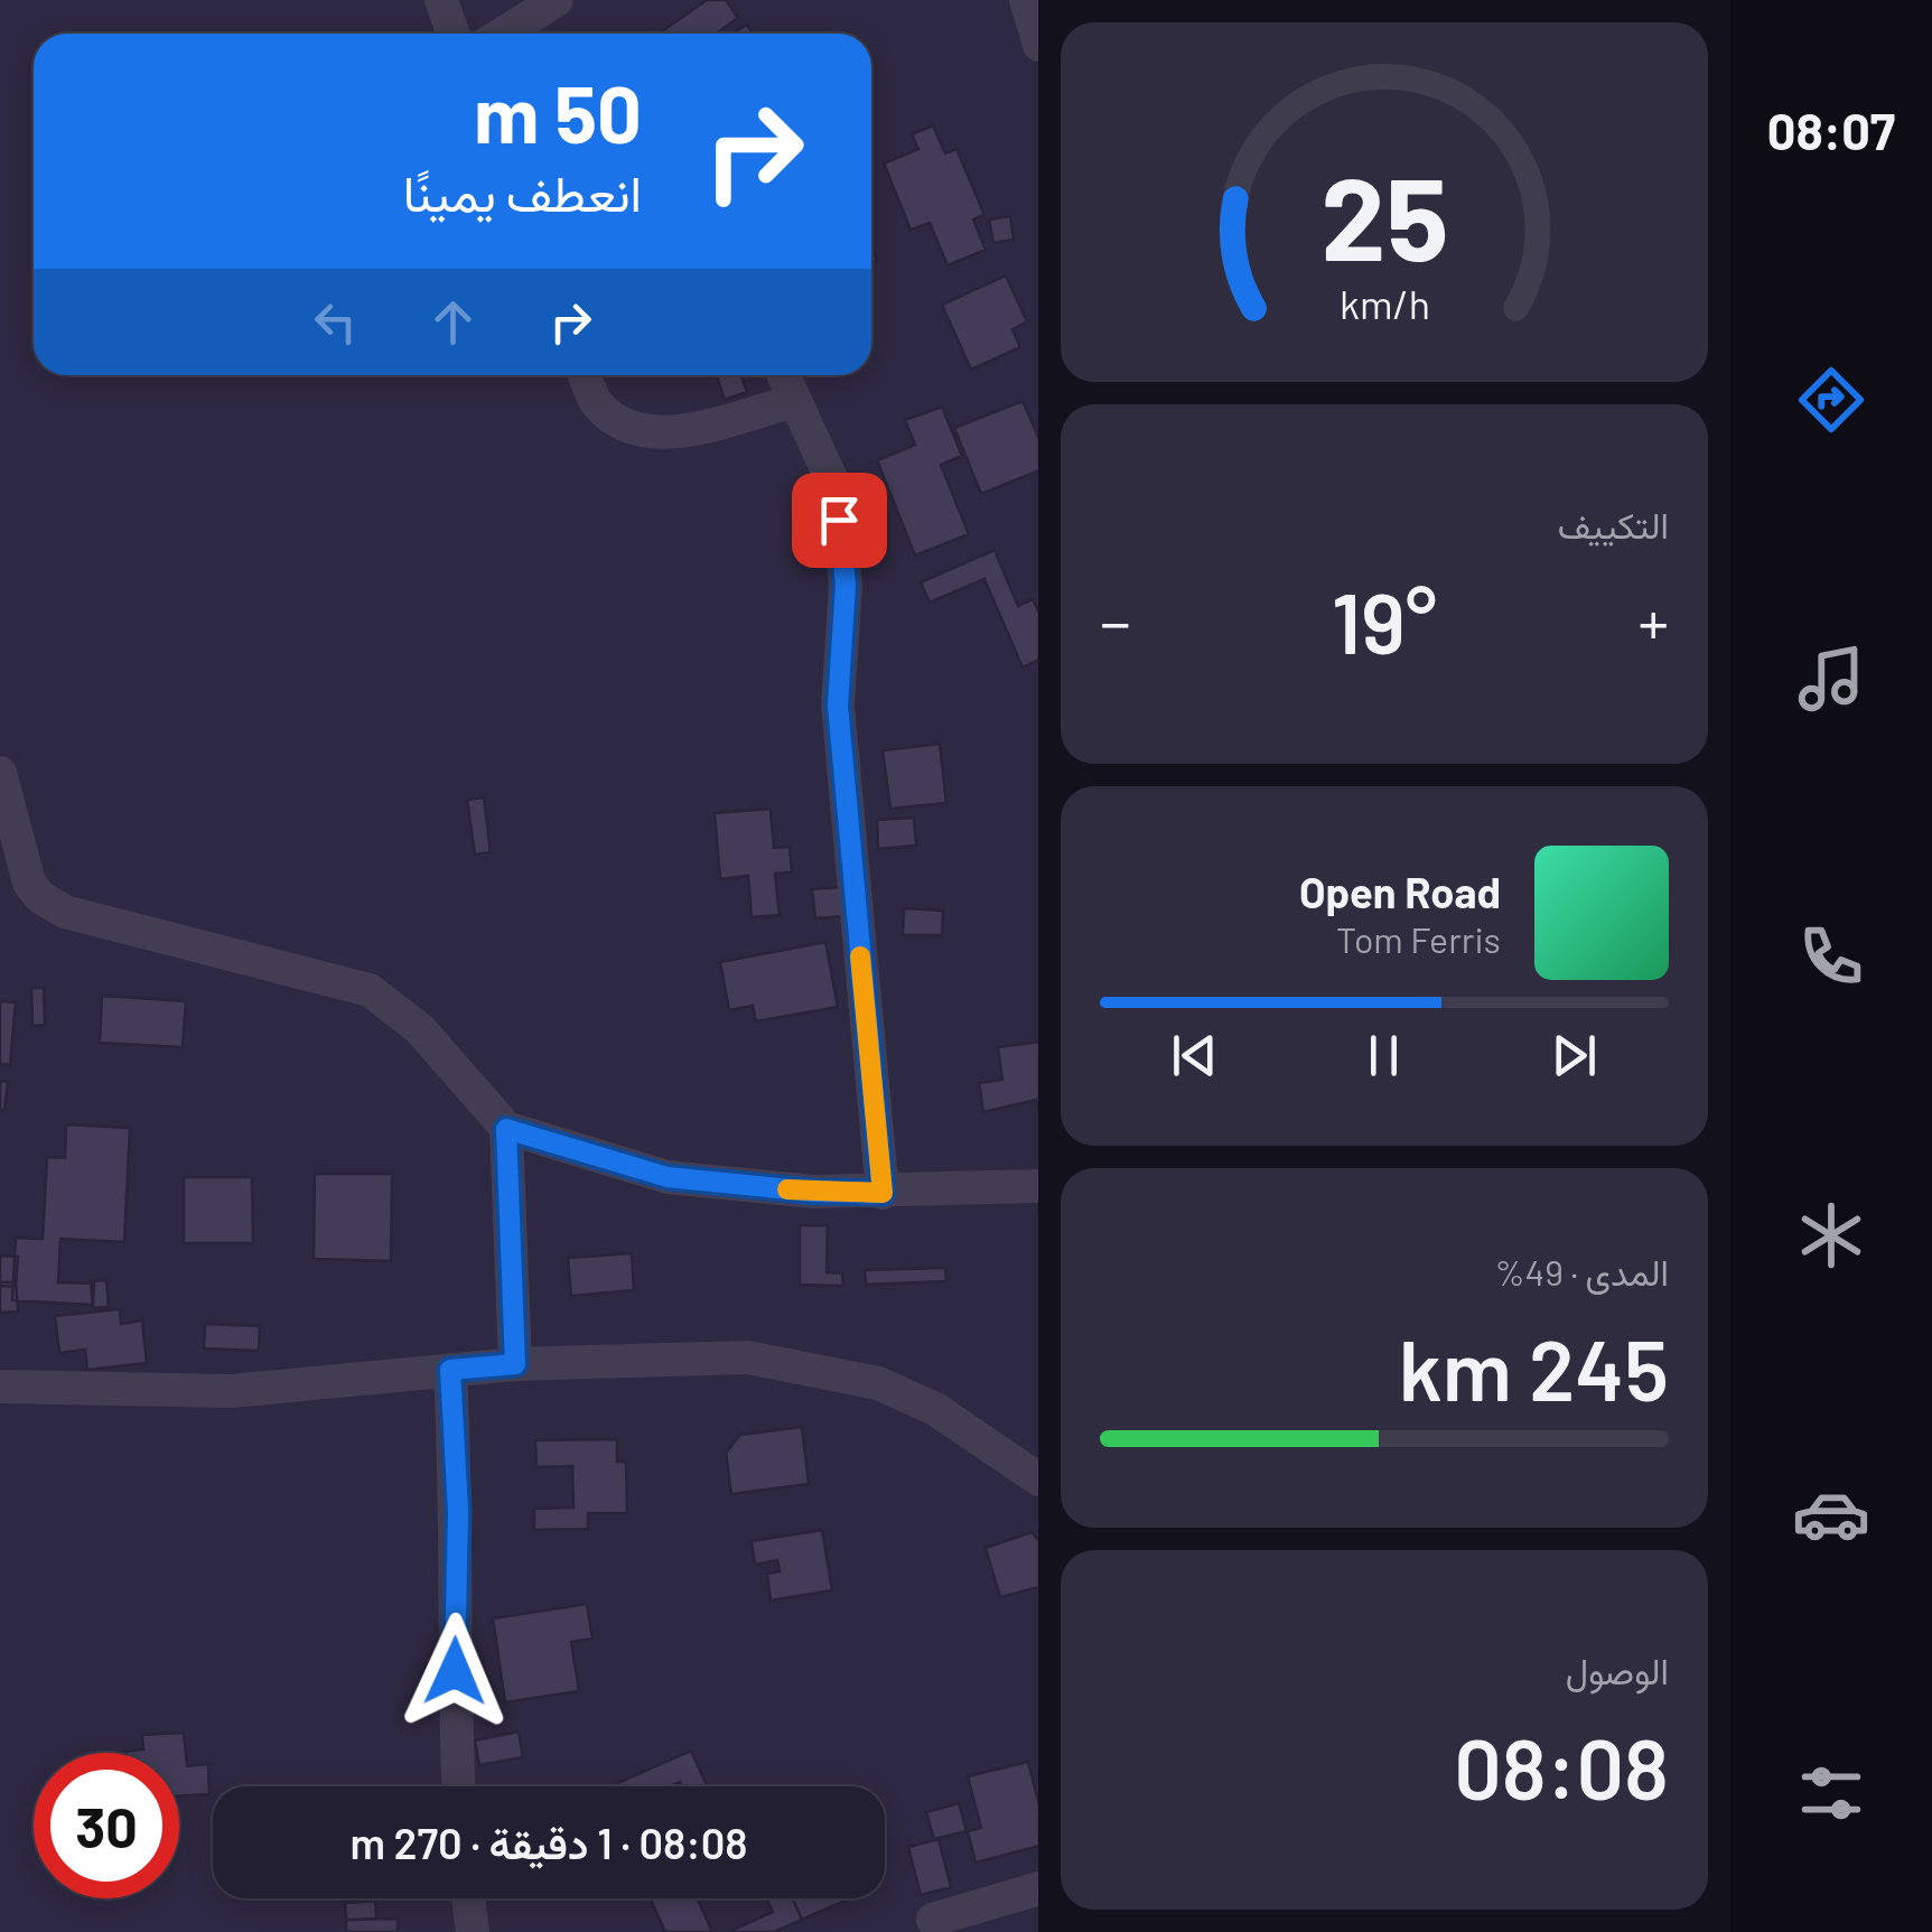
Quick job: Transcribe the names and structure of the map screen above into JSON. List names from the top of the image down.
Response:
{
  "page": {
    "tabs": "08:07",
    "turn": ["50 m", "انعطف يمينًا"],
    "tile": [
      "التكييف",
      ["المدى · 49%", "245 km"],
      ["الوصول", "08:08"]
    ],
    "heat": ["−", "19°", "+"],
    "song": ["Open Road", "Tom Ferris"],
    "limit": "30",
    "trip": "08:08 · 1 دقيقة · 270 m",
    "gauge": ["25", "km/h"]
  }
}
